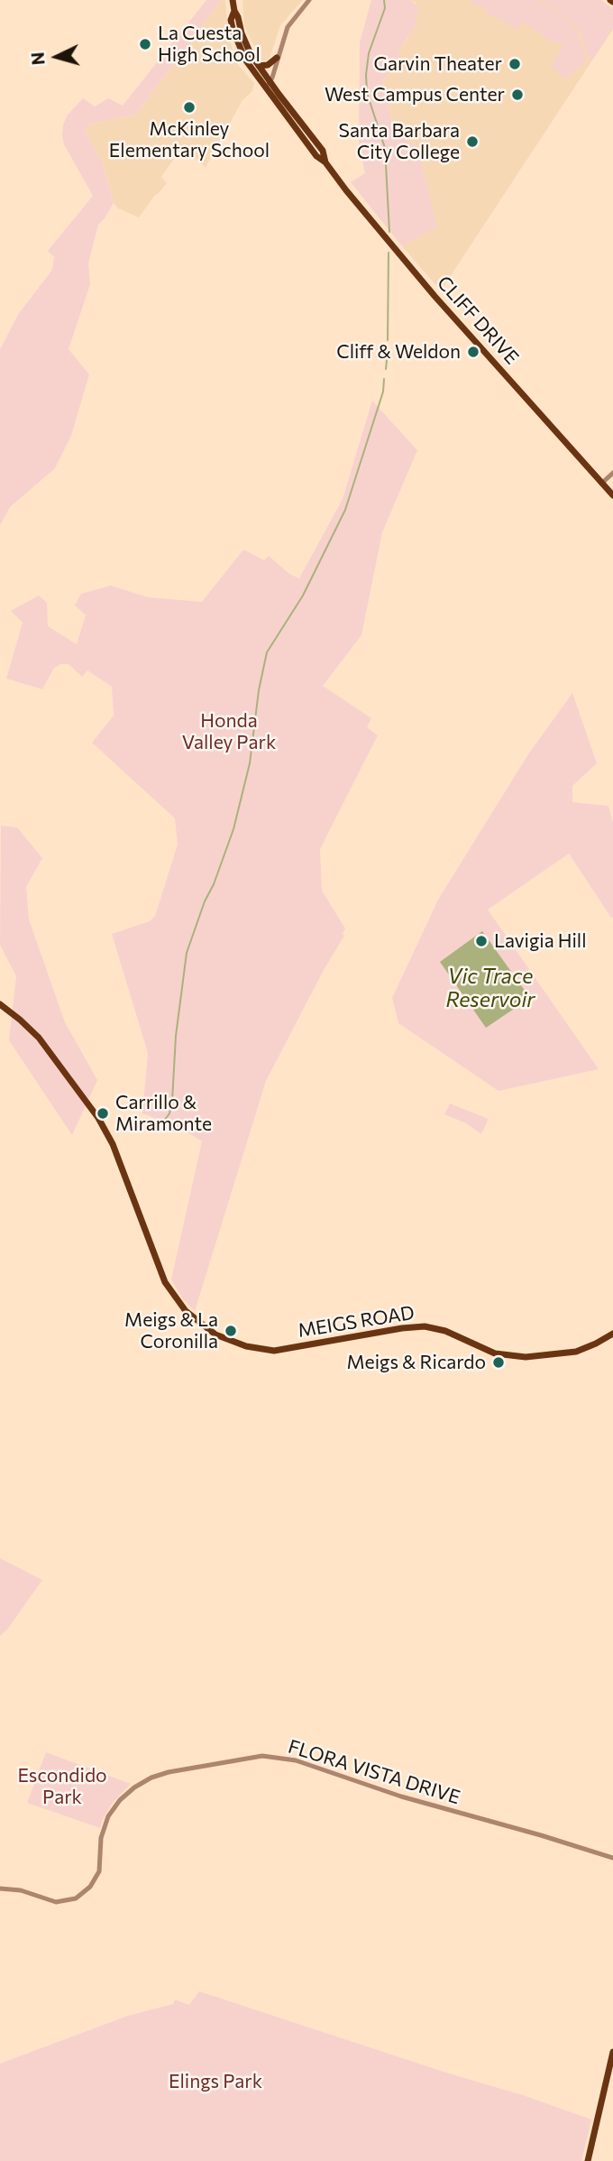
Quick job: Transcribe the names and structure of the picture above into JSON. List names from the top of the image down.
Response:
{
  "streets": {
    "main road": ["CLIFF DRIVE", "MEIGS ROAD"],
    "street": ["FLORA VISTA DRIVE"]
  },
  "water": ["Vic Trace Reservoir"],
  "parks": ["Honda Valley Park", "Escondido Park", "Elings Park"],
  "places": [
    "La Cuesta High School",
    "Garvin Theater",
    "West Campus Center",
    "McKinley Elementary School",
    "Santa Barbara City College",
    "Cliff & Weldon",
    "Lavigia Hill",
    "Carrillo & Miramonte",
    "Meigs & La Coronilla",
    "Meigs & Ricardo"
  ],
  "north": "left"
}
